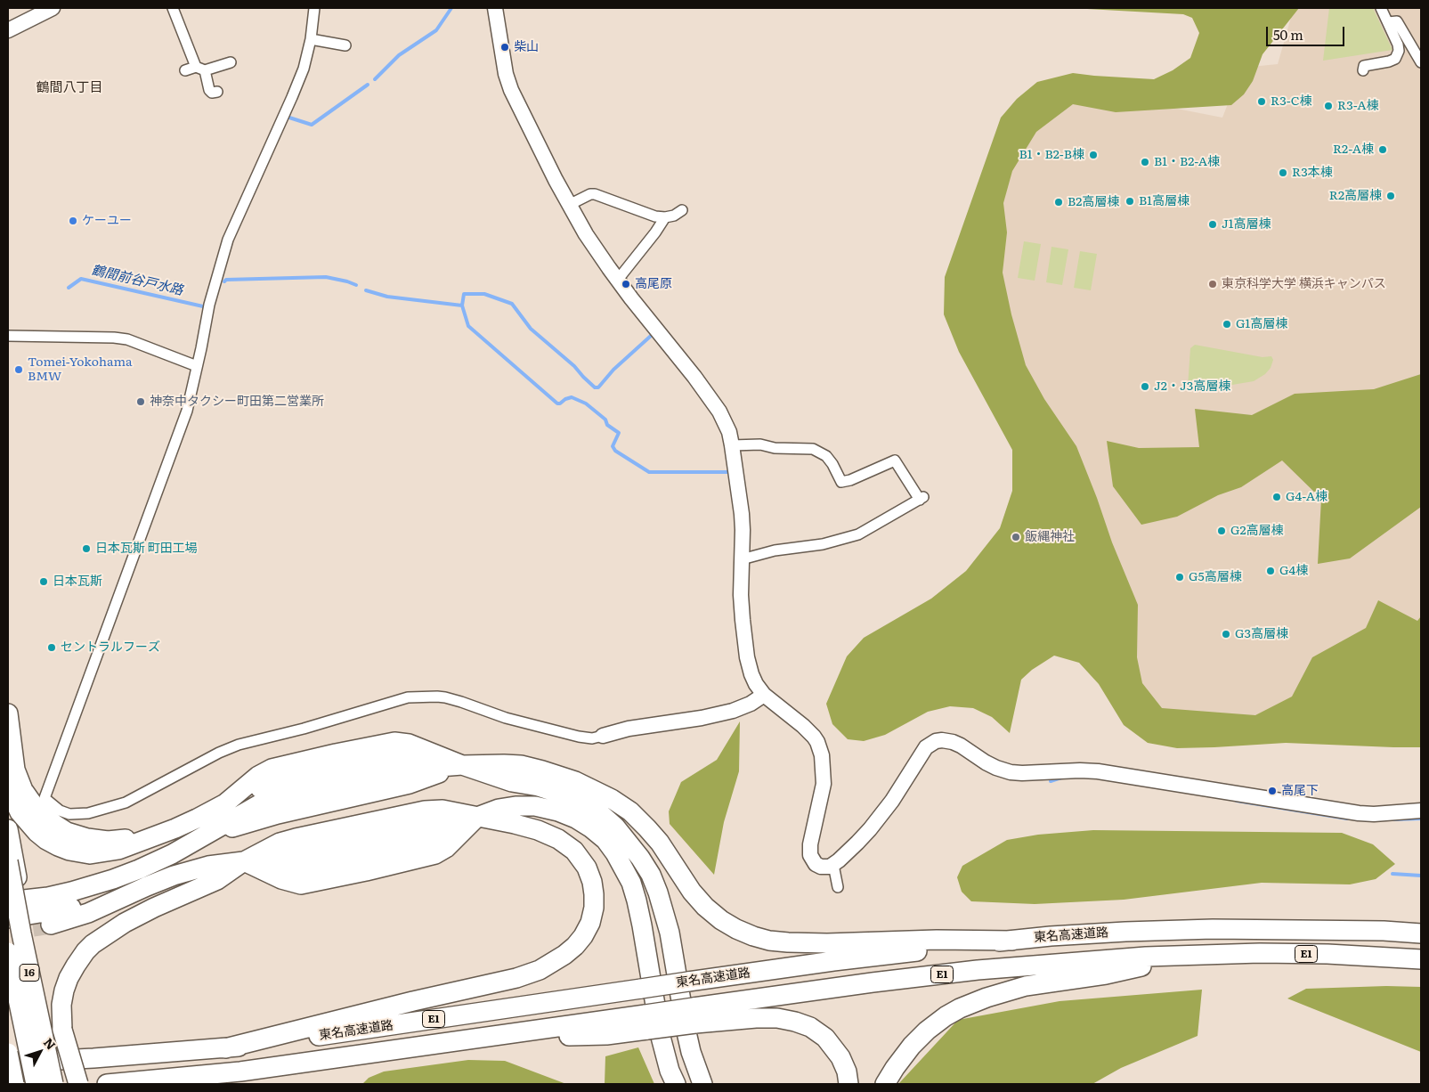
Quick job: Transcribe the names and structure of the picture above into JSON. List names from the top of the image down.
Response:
{
  "streets": {
    "highway": ["東名高速道路", "E1", "16"]
  },
  "districts": ["鶴間八丁目"],
  "water": ["鶴間前谷戸水路"],
  "places": [
    "柴山",
    "R3-C棟",
    "R3-A棟",
    "R2-A棟",
    "B1・B2-B棟",
    "B1・B2-A棟",
    "R3本棟",
    "R2高層棟",
    "B1高層棟",
    "B2高層棟",
    "ケーユー",
    "J1高層棟",
    "高尾原",
    "東京科学大学 横浜キャンパス",
    "G1高層棟",
    "Tomei-Yokohama BMW",
    "J2・J3高層棟",
    "神奈中タクシー町田第二営業所",
    "G4-A棟",
    "G2高層棟",
    "飯縄神社",
    "日本瓦斯 町田工場",
    "G4棟",
    "G5高層棟",
    "日本瓦斯",
    "G3高層棟",
    "セントラルフーズ",
    "高尾下"
  ],
  "scale_bar": "50 m",
  "north": "top right"
}
